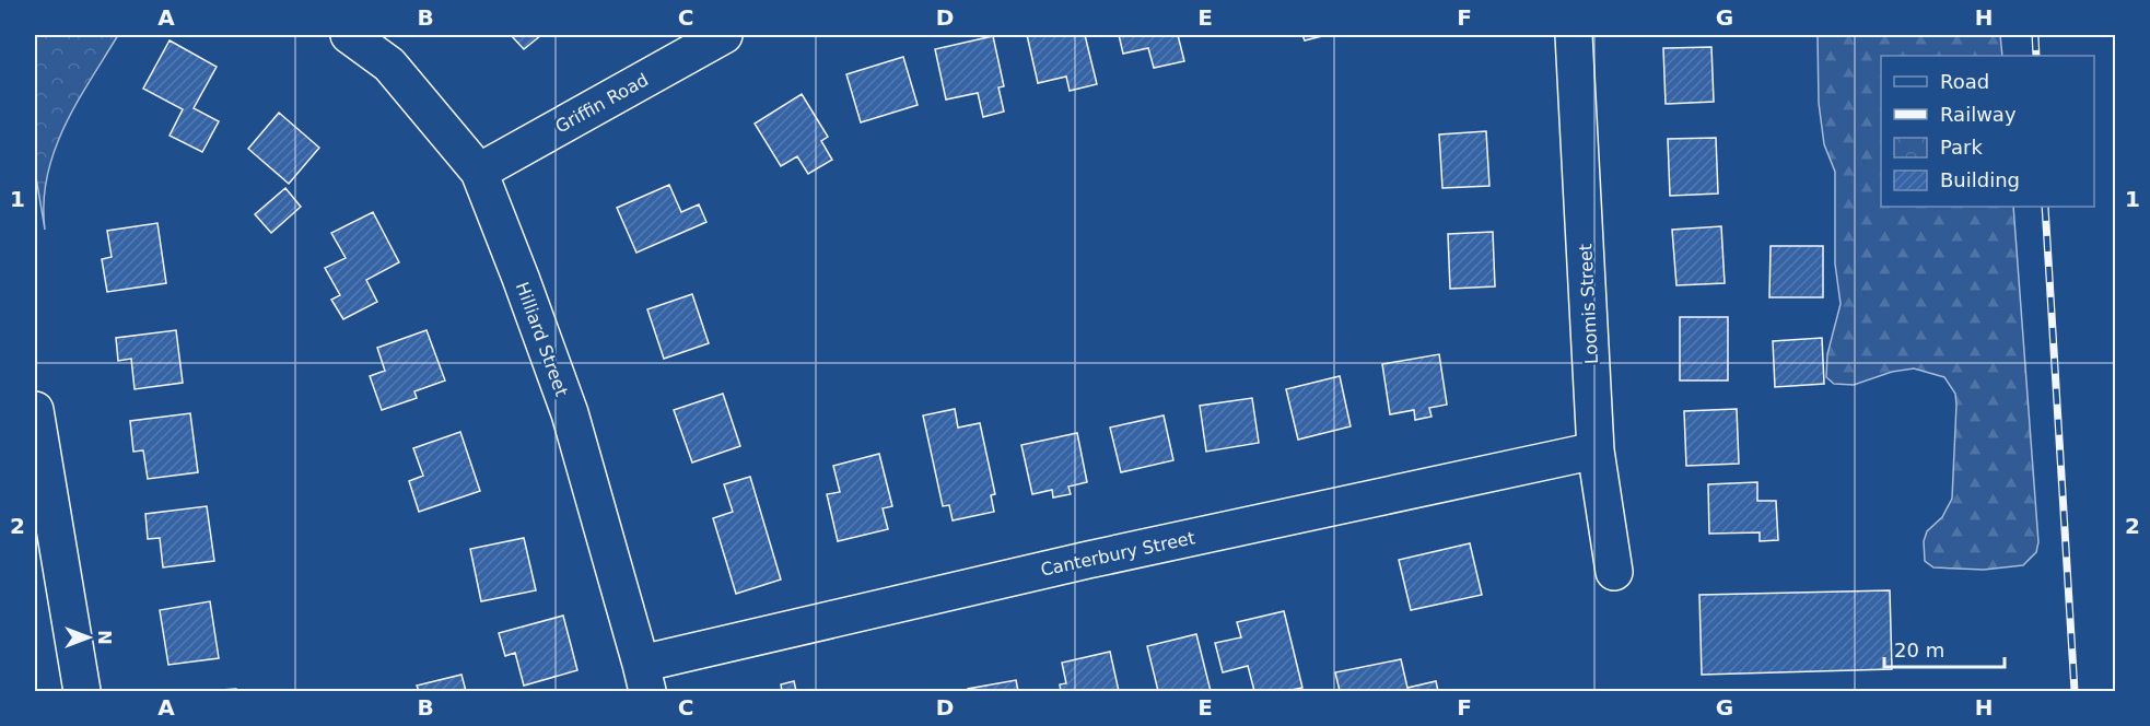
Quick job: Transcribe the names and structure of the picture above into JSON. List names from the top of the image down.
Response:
{
  "streets": {
    "street": [
      "Griffin Road",
      "Loomis Street",
      "Hilliard Street",
      "Canterbury Street"
    ]
  },
  "crossings": [
    ["Griffin Road", "Hilliard Street"],
    ["Loomis Street", "Canterbury Street"],
    ["Hilliard Street", "Canterbury Street"]
  ],
  "legend": [
    "Road",
    "Railway",
    "Park",
    "Building"
  ],
  "scale_bar": "20 m",
  "north": "right",
  "grid": {
    "columns": [
      "A",
      "B",
      "C",
      "D",
      "E",
      "F",
      "G",
      "H"
    ],
    "rows": ["1", "2"]
  }
}
